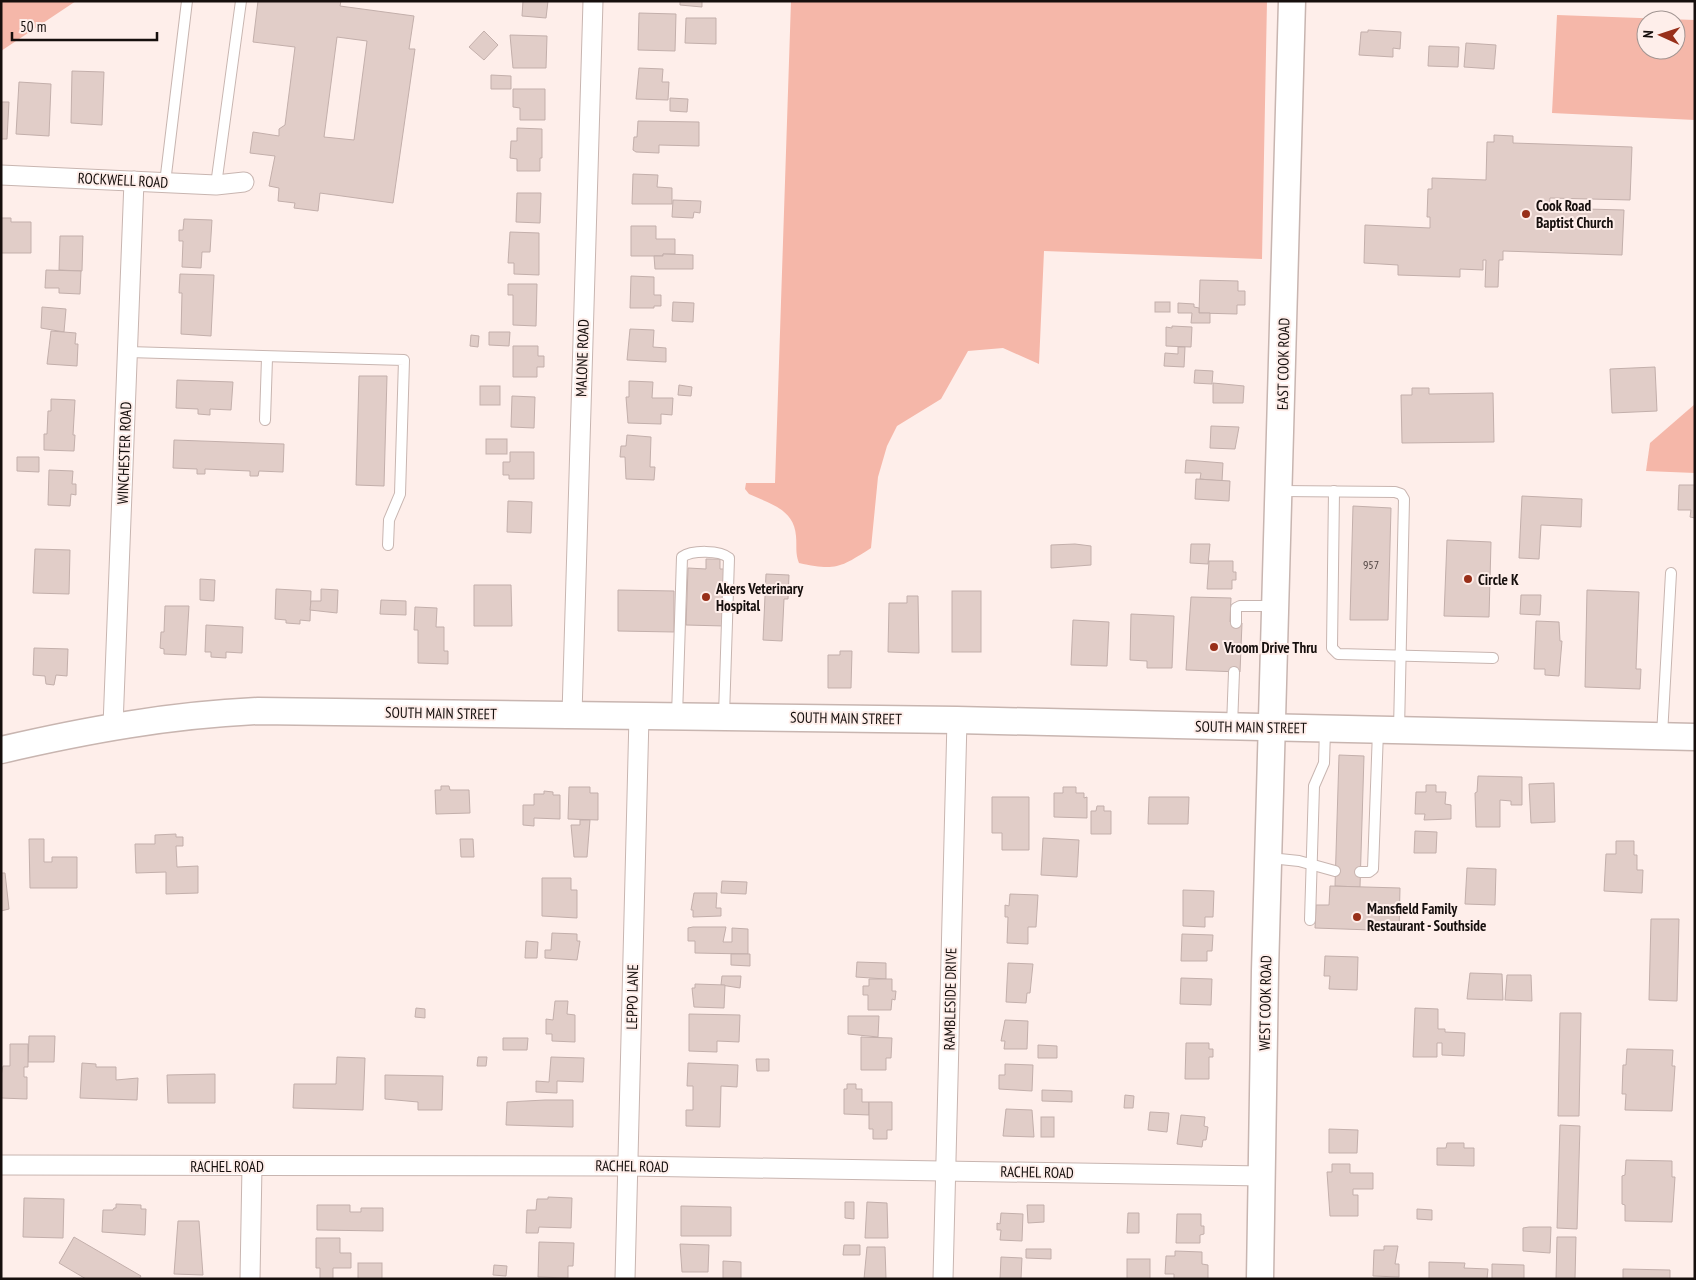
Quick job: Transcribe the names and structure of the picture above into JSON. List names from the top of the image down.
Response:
{
  "streets": {
    "street": [
      "ROCKWELL ROAD",
      "MALONE ROAD",
      "EAST COOK ROAD",
      "WINCHESTER ROAD",
      "SOUTH MAIN STREET",
      "LEPPO LANE",
      "RAMBLESIDE DRIVE",
      "WEST COOK ROAD",
      "RACHEL ROAD"
    ]
  },
  "crossings": [
    ["ROCKWELL ROAD", "WINCHESTER ROAD"],
    ["MALONE ROAD", "SOUTH MAIN STREET"],
    ["EAST COOK ROAD", "SOUTH MAIN STREET"],
    ["EAST COOK ROAD", "WEST COOK ROAD"],
    ["WINCHESTER ROAD", "SOUTH MAIN STREET"],
    ["SOUTH MAIN STREET", "LEPPO LANE"],
    ["SOUTH MAIN STREET", "RAMBLESIDE DRIVE"],
    ["SOUTH MAIN STREET", "WEST COOK ROAD"],
    ["LEPPO LANE", "RACHEL ROAD"],
    ["RAMBLESIDE DRIVE", "RACHEL ROAD"],
    ["WEST COOK ROAD", "RACHEL ROAD"]
  ],
  "places": [
    "Cook Road Baptist Church",
    "Circle K",
    "Akers Veterinary Hospital",
    "Vroom Drive Thru",
    "Mansfield Family Restaurant - Southside"
  ],
  "house_numbers": ["957"],
  "scale_bar": "50 m",
  "north": "left"
}
